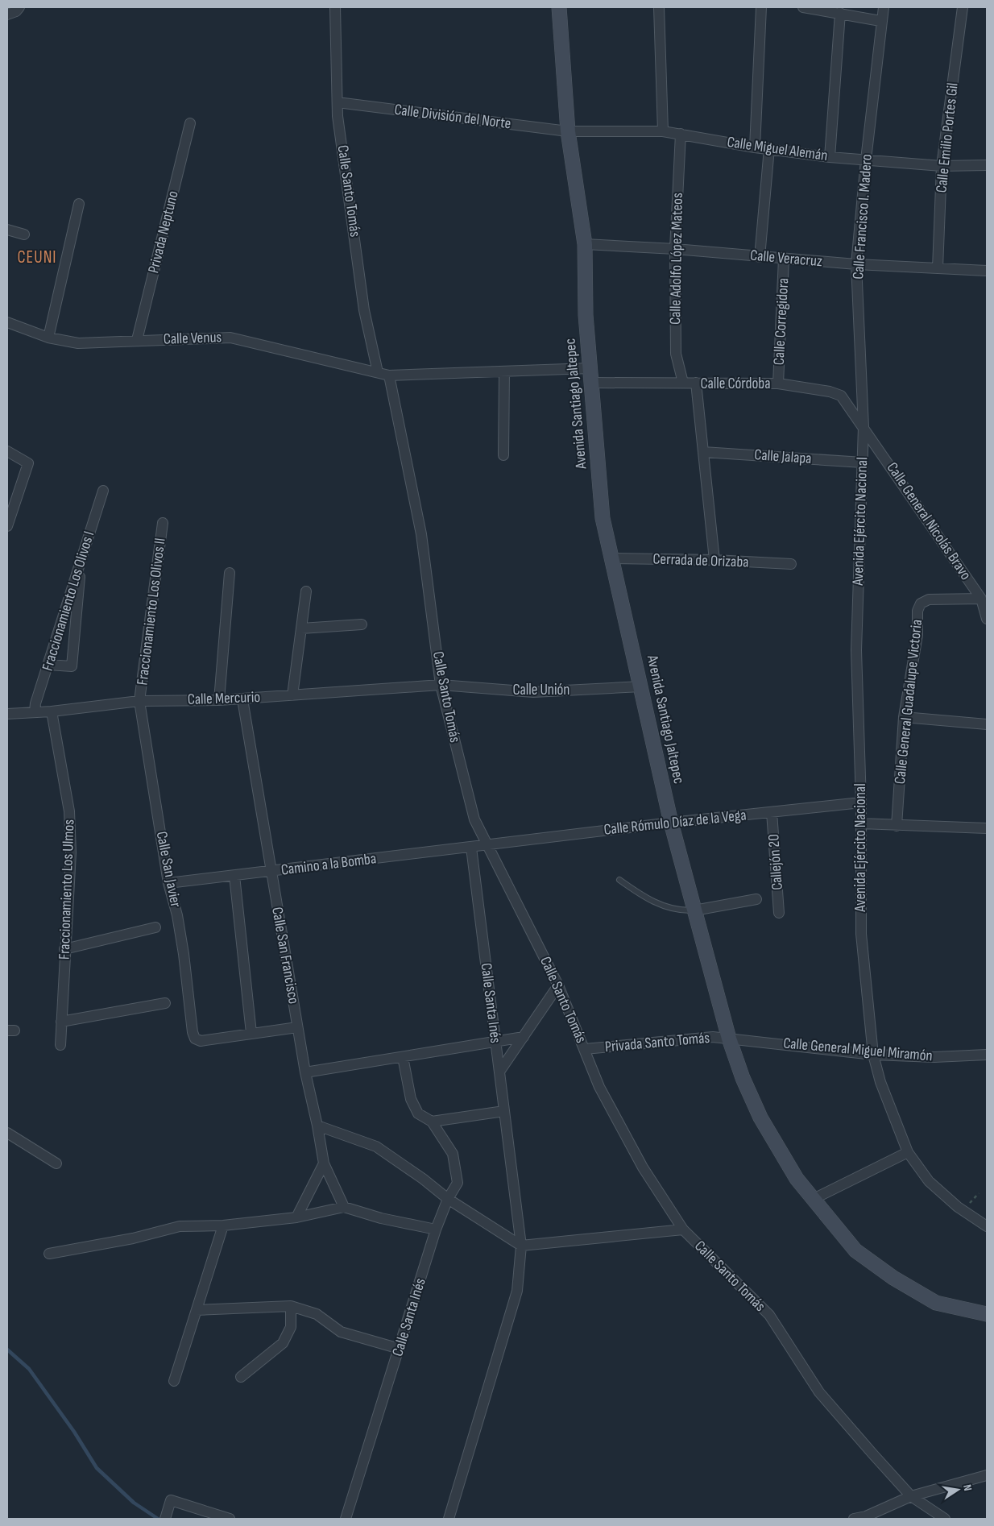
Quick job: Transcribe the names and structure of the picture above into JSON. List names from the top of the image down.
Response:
{
  "streets": {
    "street": [
      "Calle División del Norte",
      "Calle Emilio Portes Gil",
      "Calle Miguel Alemán",
      "Calle Santo Tomás",
      "Calle Francisco I. Madero",
      "Privada Neptuno",
      "Calle Adolfo López Mateos",
      "Calle Veracruz",
      "Calle Corregidora",
      "Calle Venus",
      "Calle Córdoba",
      "Avenida Santiago Jaltepec",
      "Calle Jalapa",
      "Avenida Ejército Nacional",
      "Calle General Nicolás Bravo",
      "Cerrada de Orizaba",
      "Fraccionamiento Los Olivos I",
      "Fraccionamiento Los Olivos II",
      "Calle Unión",
      "Calle Mercurio",
      "Calle General Guadalupe Victoria",
      "Calle Rómulo Díaz de la Vega",
      "Callejón 20",
      "Camino a la Bomba",
      "Calle San Javier",
      "Fraccionamiento Los Ulmos",
      "Calle San Francisco",
      "Calle Santa Inés",
      "Privada Santo Tomás",
      "Calle General Miguel Miramón"
    ]
  },
  "crossings": [
    ["Calle División del Norte", "Calle Miguel Alemán"],
    ["Calle División del Norte", "Calle Santo Tomás"],
    ["Calle División del Norte", "Avenida Santiago Jaltepec"],
    ["Calle Emilio Portes Gil", "Calle Miguel Alemán"],
    ["Calle Emilio Portes Gil", "Calle Veracruz"],
    ["Calle Miguel Alemán", "Calle Francisco I. Madero"],
    ["Calle Miguel Alemán", "Calle Adolfo López Mateos"],
    ["Calle Miguel Alemán", "Avenida Santiago Jaltepec"],
    ["Calle Santo Tomás", "Calle Venus"],
    ["Calle Santo Tomás", "Calle Córdoba"],
    ["Calle Santo Tomás", "Calle Unión"],
    ["Calle Santo Tomás", "Calle Mercurio"],
    ["Calle Santo Tomás", "Calle Rómulo Díaz de la Vega"],
    ["Calle Santo Tomás", "Camino a la Bomba"],
    ["Calle Santo Tomás", "Privada Santo Tomás"],
    ["Calle Francisco I. Madero", "Calle Veracruz"],
    ["Calle Francisco I. Madero", "Calle Córdoba"],
    ["Calle Francisco I. Madero", "Avenida Ejército Nacional"],
    ["Calle Francisco I. Madero", "Calle General Nicolás Bravo"],
    ["Privada Neptuno", "Calle Venus"],
    ["Calle Adolfo López Mateos", "Calle Veracruz"],
    ["Calle Adolfo López Mateos", "Calle Córdoba"],
    ["Calle Veracruz", "Calle Corregidora"],
    ["Calle Veracruz", "Avenida Santiago Jaltepec"],
    ["Calle Corregidora", "Calle Córdoba"],
    ["Calle Venus", "Calle Córdoba"],
    ["Calle Córdoba", "Avenida Santiago Jaltepec"],
    ["Calle Córdoba", "Avenida Ejército Nacional"],
    ["Calle Córdoba", "Calle General Nicolás Bravo"],
    ["Avenida Santiago Jaltepec", "Cerrada de Orizaba"],
    ["Avenida Santiago Jaltepec", "Calle Unión"],
    ["Avenida Santiago Jaltepec", "Calle Rómulo Díaz de la Vega"],
    ["Avenida Santiago Jaltepec", "Privada Santo Tomás"],
    ["Avenida Santiago Jaltepec", "Calle General Miguel Miramón"],
    ["Calle Jalapa", "Avenida Ejército Nacional"],
    ["Avenida Ejército Nacional", "Calle General Nicolás Bravo"],
    ["Avenida Ejército Nacional", "Calle Rómulo Díaz de la Vega"],
    ["Avenida Ejército Nacional", "Calle General Miguel Miramón"],
    ["Calle General Nicolás Bravo", "Calle General Guadalupe Victoria"],
    ["Fraccionamiento Los Olivos I", "Calle Mercurio"],
    ["Fraccionamiento Los Olivos II", "Calle Mercurio"],
    ["Fraccionamiento Los Olivos II", "Calle San Javier"],
    ["Calle Unión", "Calle Mercurio"],
    ["Calle Mercurio", "Calle San Javier"],
    ["Calle Mercurio", "Fraccionamiento Los Ulmos"],
    ["Calle Mercurio", "Calle San Francisco"],
    ["Calle Rómulo Díaz de la Vega", "Callejón 20"],
    ["Calle Rómulo Díaz de la Vega", "Camino a la Bomba"],
    ["Camino a la Bomba", "Calle San Javier"],
    ["Camino a la Bomba", "Calle San Francisco"],
    ["Camino a la Bomba", "Calle Santa Inés"],
    ["Privada Santo Tomás", "Calle General Miguel Miramón"]
  ],
  "districts": ["CEUNI"],
  "north": "right"
}
